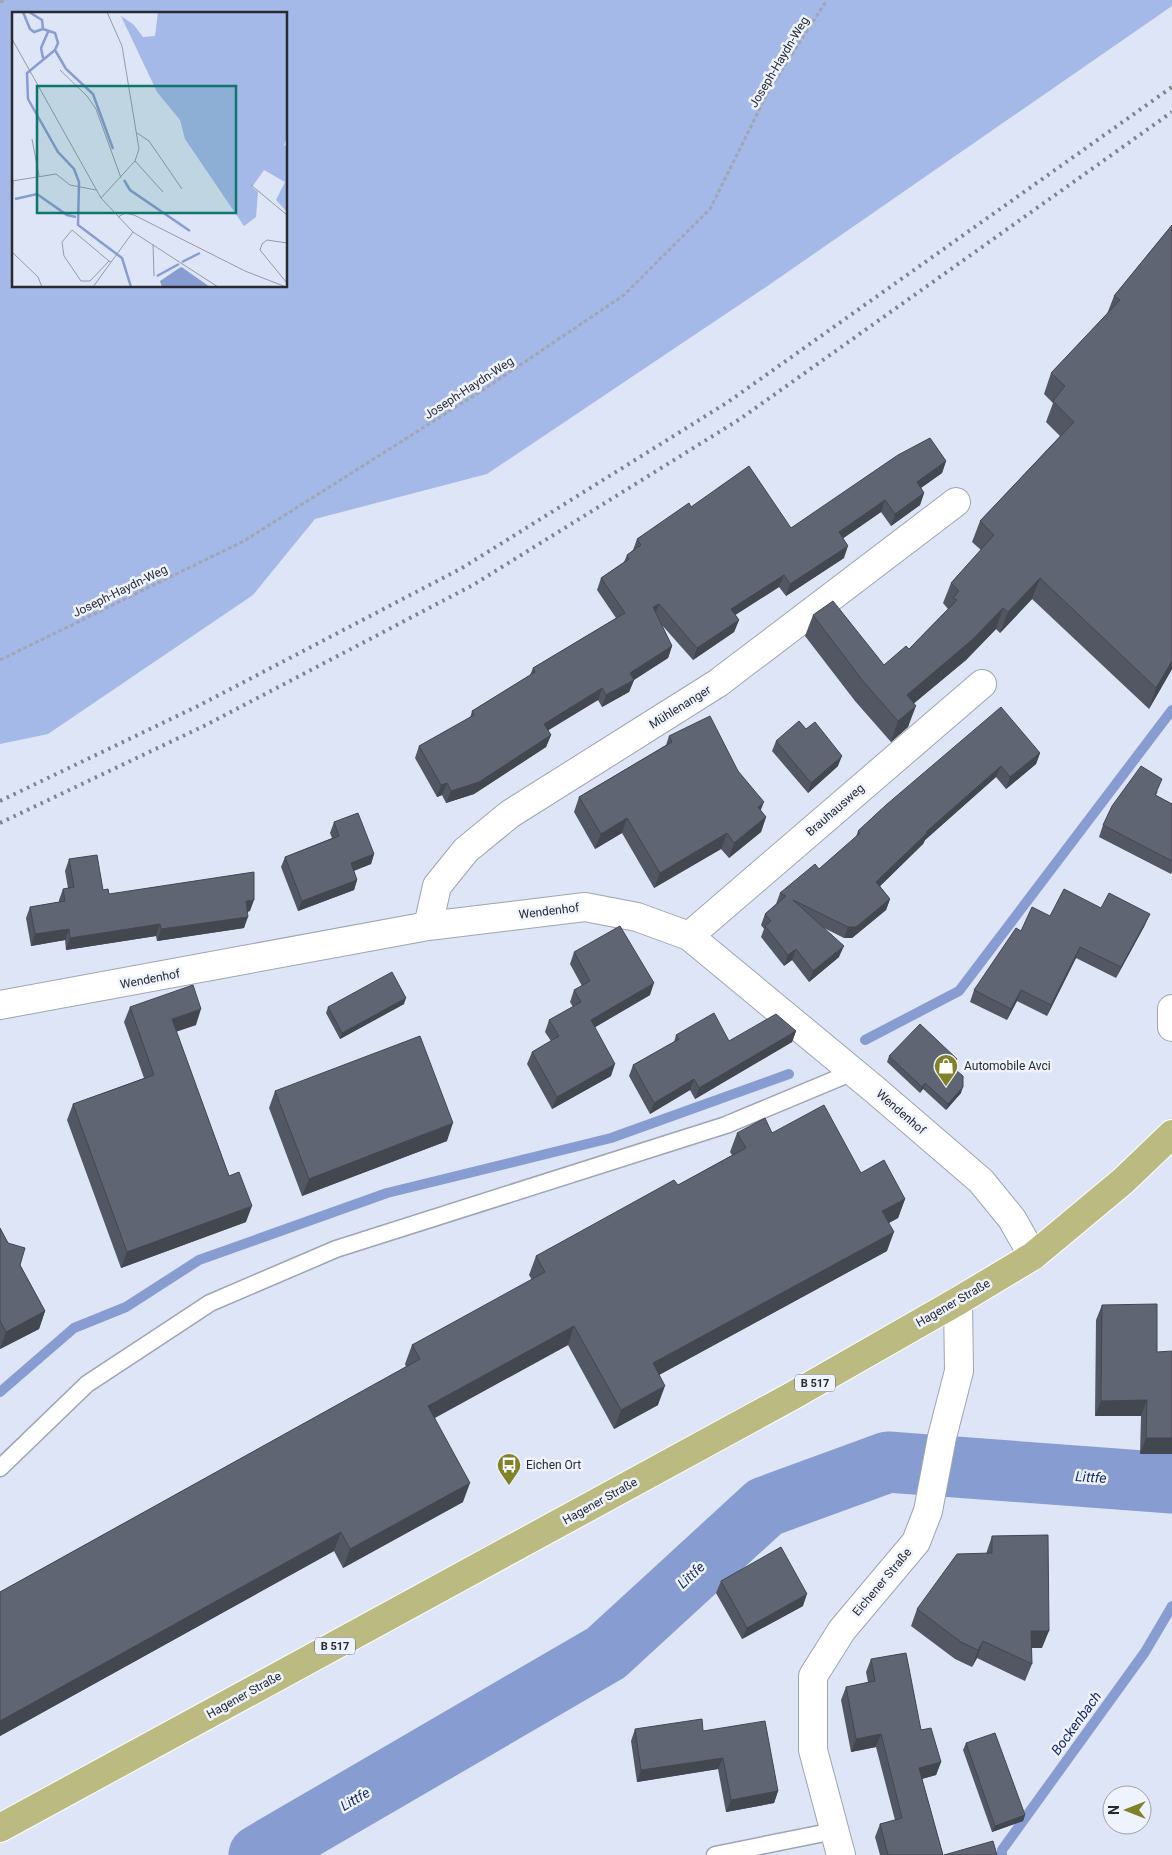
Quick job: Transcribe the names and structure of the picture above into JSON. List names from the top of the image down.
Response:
{
  "streets": {
    "main road": ["Hagener Straße", "B 517"],
    "street": [
      "Mühlenanger",
      "Brauhausweg",
      "Wendenhof",
      "Eichener Straße"
    ],
    "path": ["Joseph-Haydn-Weg"]
  },
  "crossings": [
    ["Mühlenanger", "Wendenhof"],
    ["Brauhausweg", "Wendenhof"],
    ["Wendenhof", "Hagener Straße"],
    ["Hagener Straße", "Eichener Straße"]
  ],
  "water": ["Littfe", "Bockenbach"],
  "places": {
    "shop": ["Automobile Avci"],
    "bus stop": ["Eichen Ort"]
  },
  "north": "left"
}
